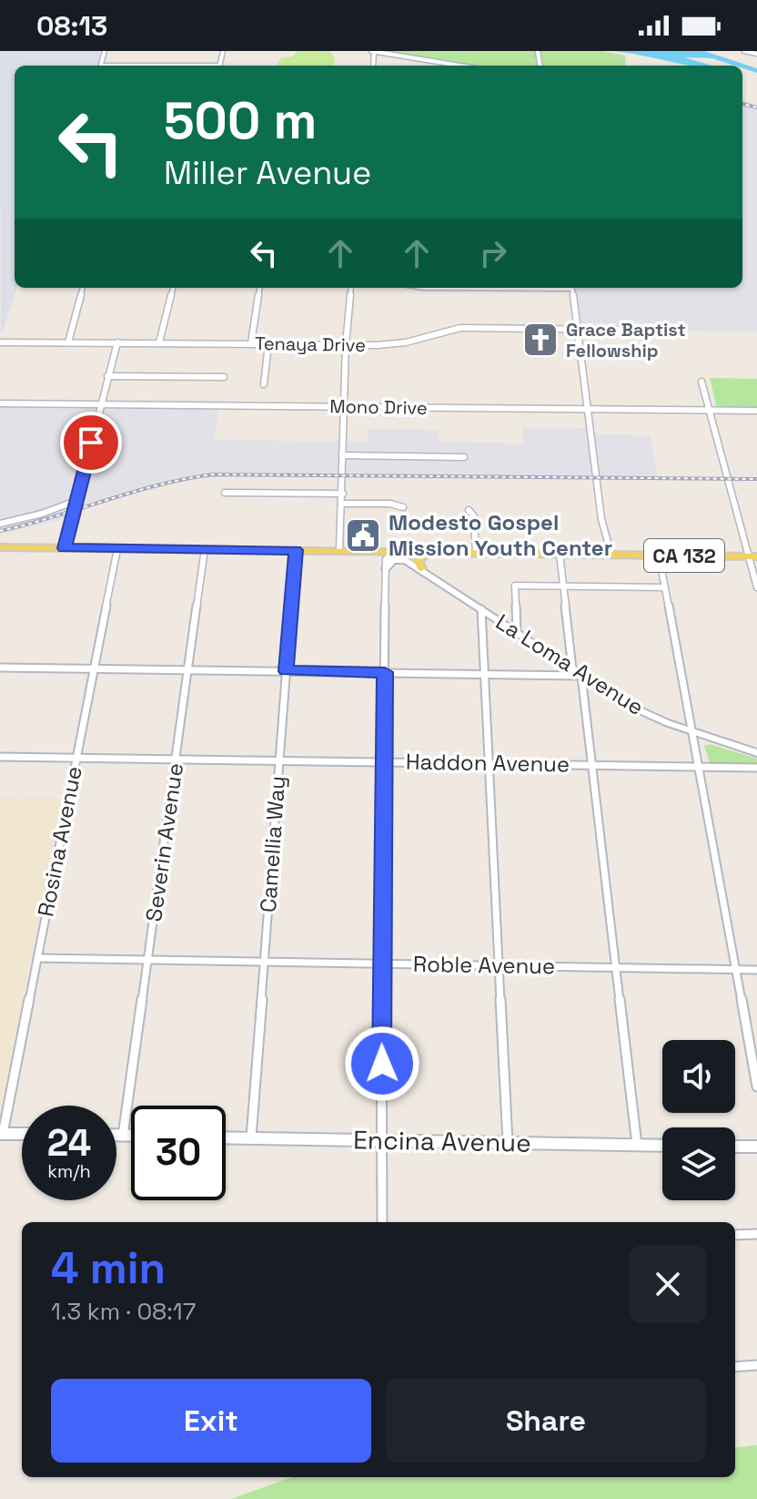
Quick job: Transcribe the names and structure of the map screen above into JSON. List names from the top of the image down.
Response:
{
  "streets": {
    "main road": ["CA 132", "La Loma Avenue"],
    "street": [
      "Tenaya Drive",
      "Mono Drive",
      "Haddon Avenue",
      "Rosina Avenue",
      "Severin Avenue",
      "Camellia Way",
      "Roble Avenue",
      "Encina Avenue"
    ]
  },
  "crossings": [
    ["CA 132", "La Loma Avenue"],
    ["CA 132", "Rosina Avenue"],
    ["CA 132", "Severin Avenue"],
    ["CA 132", "Camellia Way"],
    ["Haddon Avenue", "Rosina Avenue"],
    ["Haddon Avenue", "Severin Avenue"],
    ["Haddon Avenue", "Camellia Way"],
    ["Rosina Avenue", "Roble Avenue"],
    ["Severin Avenue", "Roble Avenue"],
    ["Camellia Way", "Roble Avenue"],
    ["Camellia Way", "Encina Avenue"]
  ],
  "places": {
    "church": ["Grace Baptist Fellowship"],
    "public building": ["Modesto Gospel Mission Youth Center"]
  },
  "page": {
    "status": "08:13",
    "turn": ["500 m", "Miller Avenue"],
    "speed": "24 km/h",
    "limit": "30",
    "heading": ["4 min", "1.3 km · 08:17"],
    "buttons": ["Exit", "Share"]
  }
}
